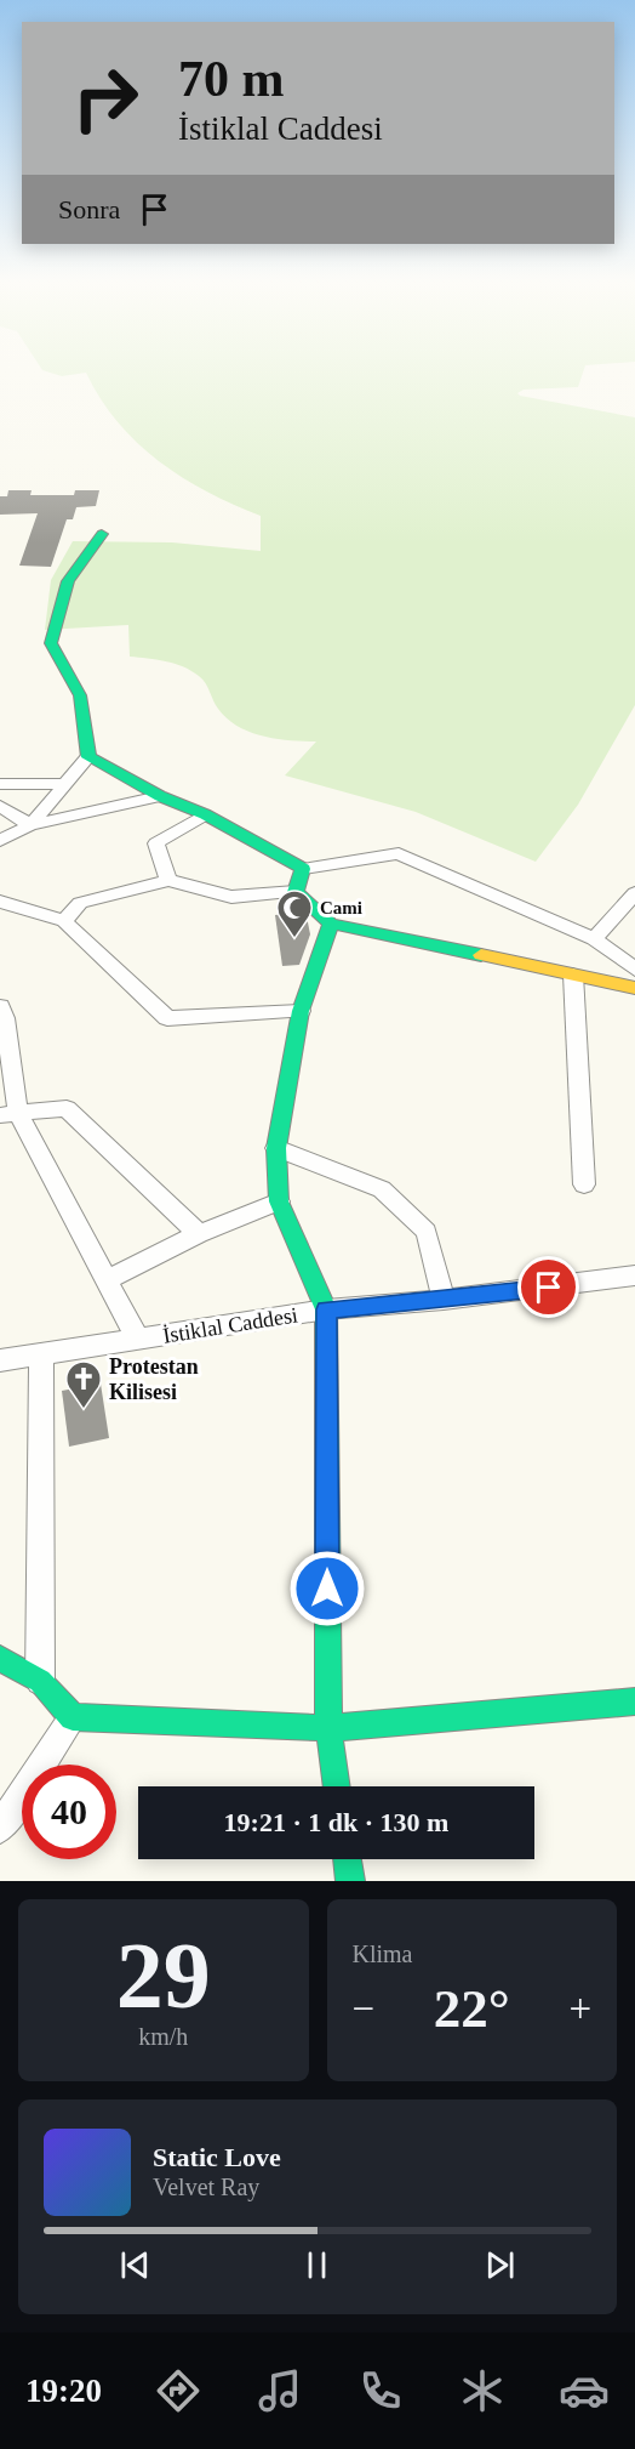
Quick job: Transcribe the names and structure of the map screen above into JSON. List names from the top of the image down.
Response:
{
  "streets": {
    "street": ["İstiklal Caddesi"]
  },
  "places": {
    "mosque": ["Cami"],
    "church": ["Protestan Kilisesi"]
  },
  "page": {
    "turn": ["70 m", "İstiklal Caddesi"],
    "then": "Sonra",
    "limit": "40",
    "trip": "19:21 · 1 dk · 130 m",
    "tile": [
      ["29", "km/h"],
      "Klima"
    ],
    "heat": ["−", "22°", "+"],
    "song": ["Static Love", "Velvet Ray"],
    "tabs": "19:20"
  }
}
